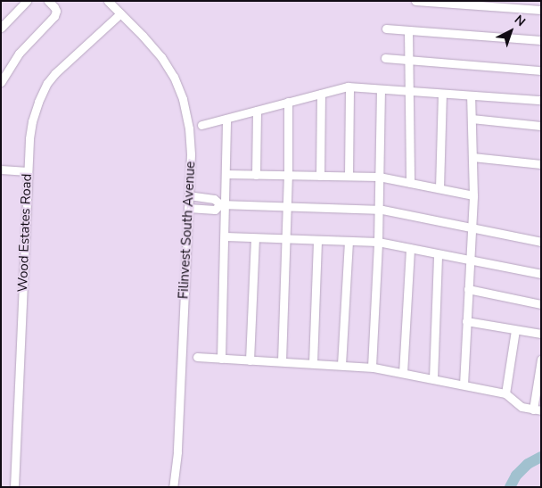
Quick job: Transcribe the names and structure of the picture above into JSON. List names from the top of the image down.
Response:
{
  "streets": {
    "street": ["Filinvest South Avenue", "Wood Estates Road"]
  },
  "crossings": [
    ["Filinvest South Avenue", "Wood Estates Road"]
  ],
  "north": "top right"
}
